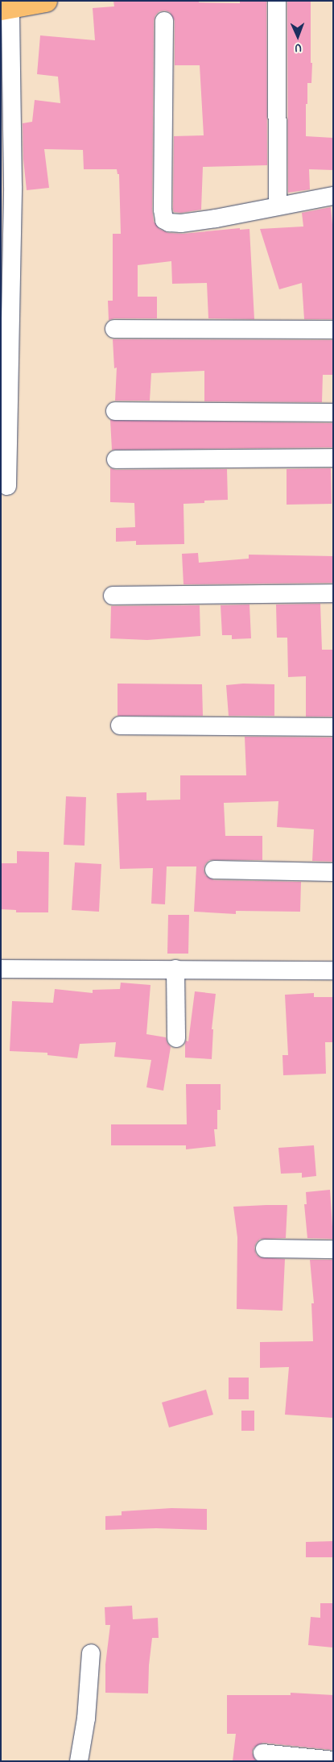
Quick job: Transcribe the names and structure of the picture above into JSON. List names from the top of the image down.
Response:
{
  "north": "bottom"
}
